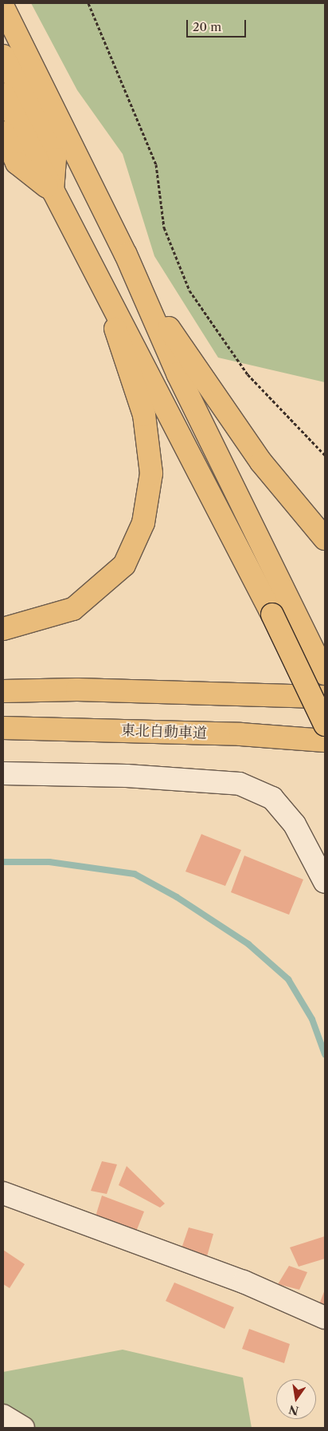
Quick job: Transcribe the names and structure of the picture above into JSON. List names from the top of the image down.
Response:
{
  "streets": {
    "highway": ["東北自動車道"]
  },
  "scale_bar": "20 m",
  "north": "bottom"
}
